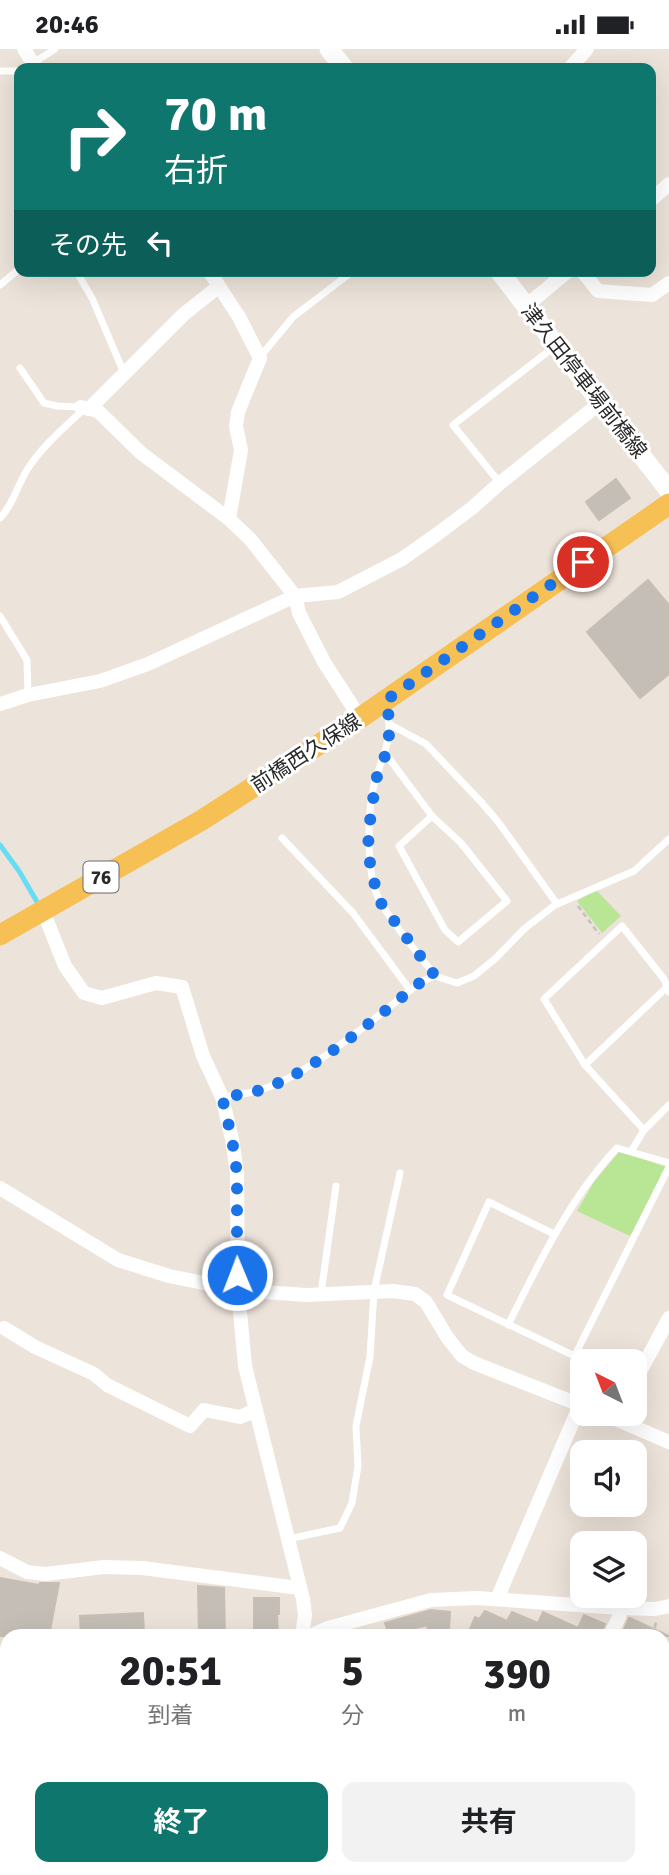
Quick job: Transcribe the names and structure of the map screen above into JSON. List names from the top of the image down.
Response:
{
  "streets": {
    "main road": ["津久田停車場前橋線", "前橋西久保線", "76"]
  },
  "north": "top left",
  "page": {
    "status": "20:46",
    "turn": ["70 m", "右折"],
    "then": "その先",
    "eta": [
      "20:51",
      "到着",
      "5",
      "分",
      "390",
      "m"
    ],
    "buttons": ["終了", "共有"]
  }
}
